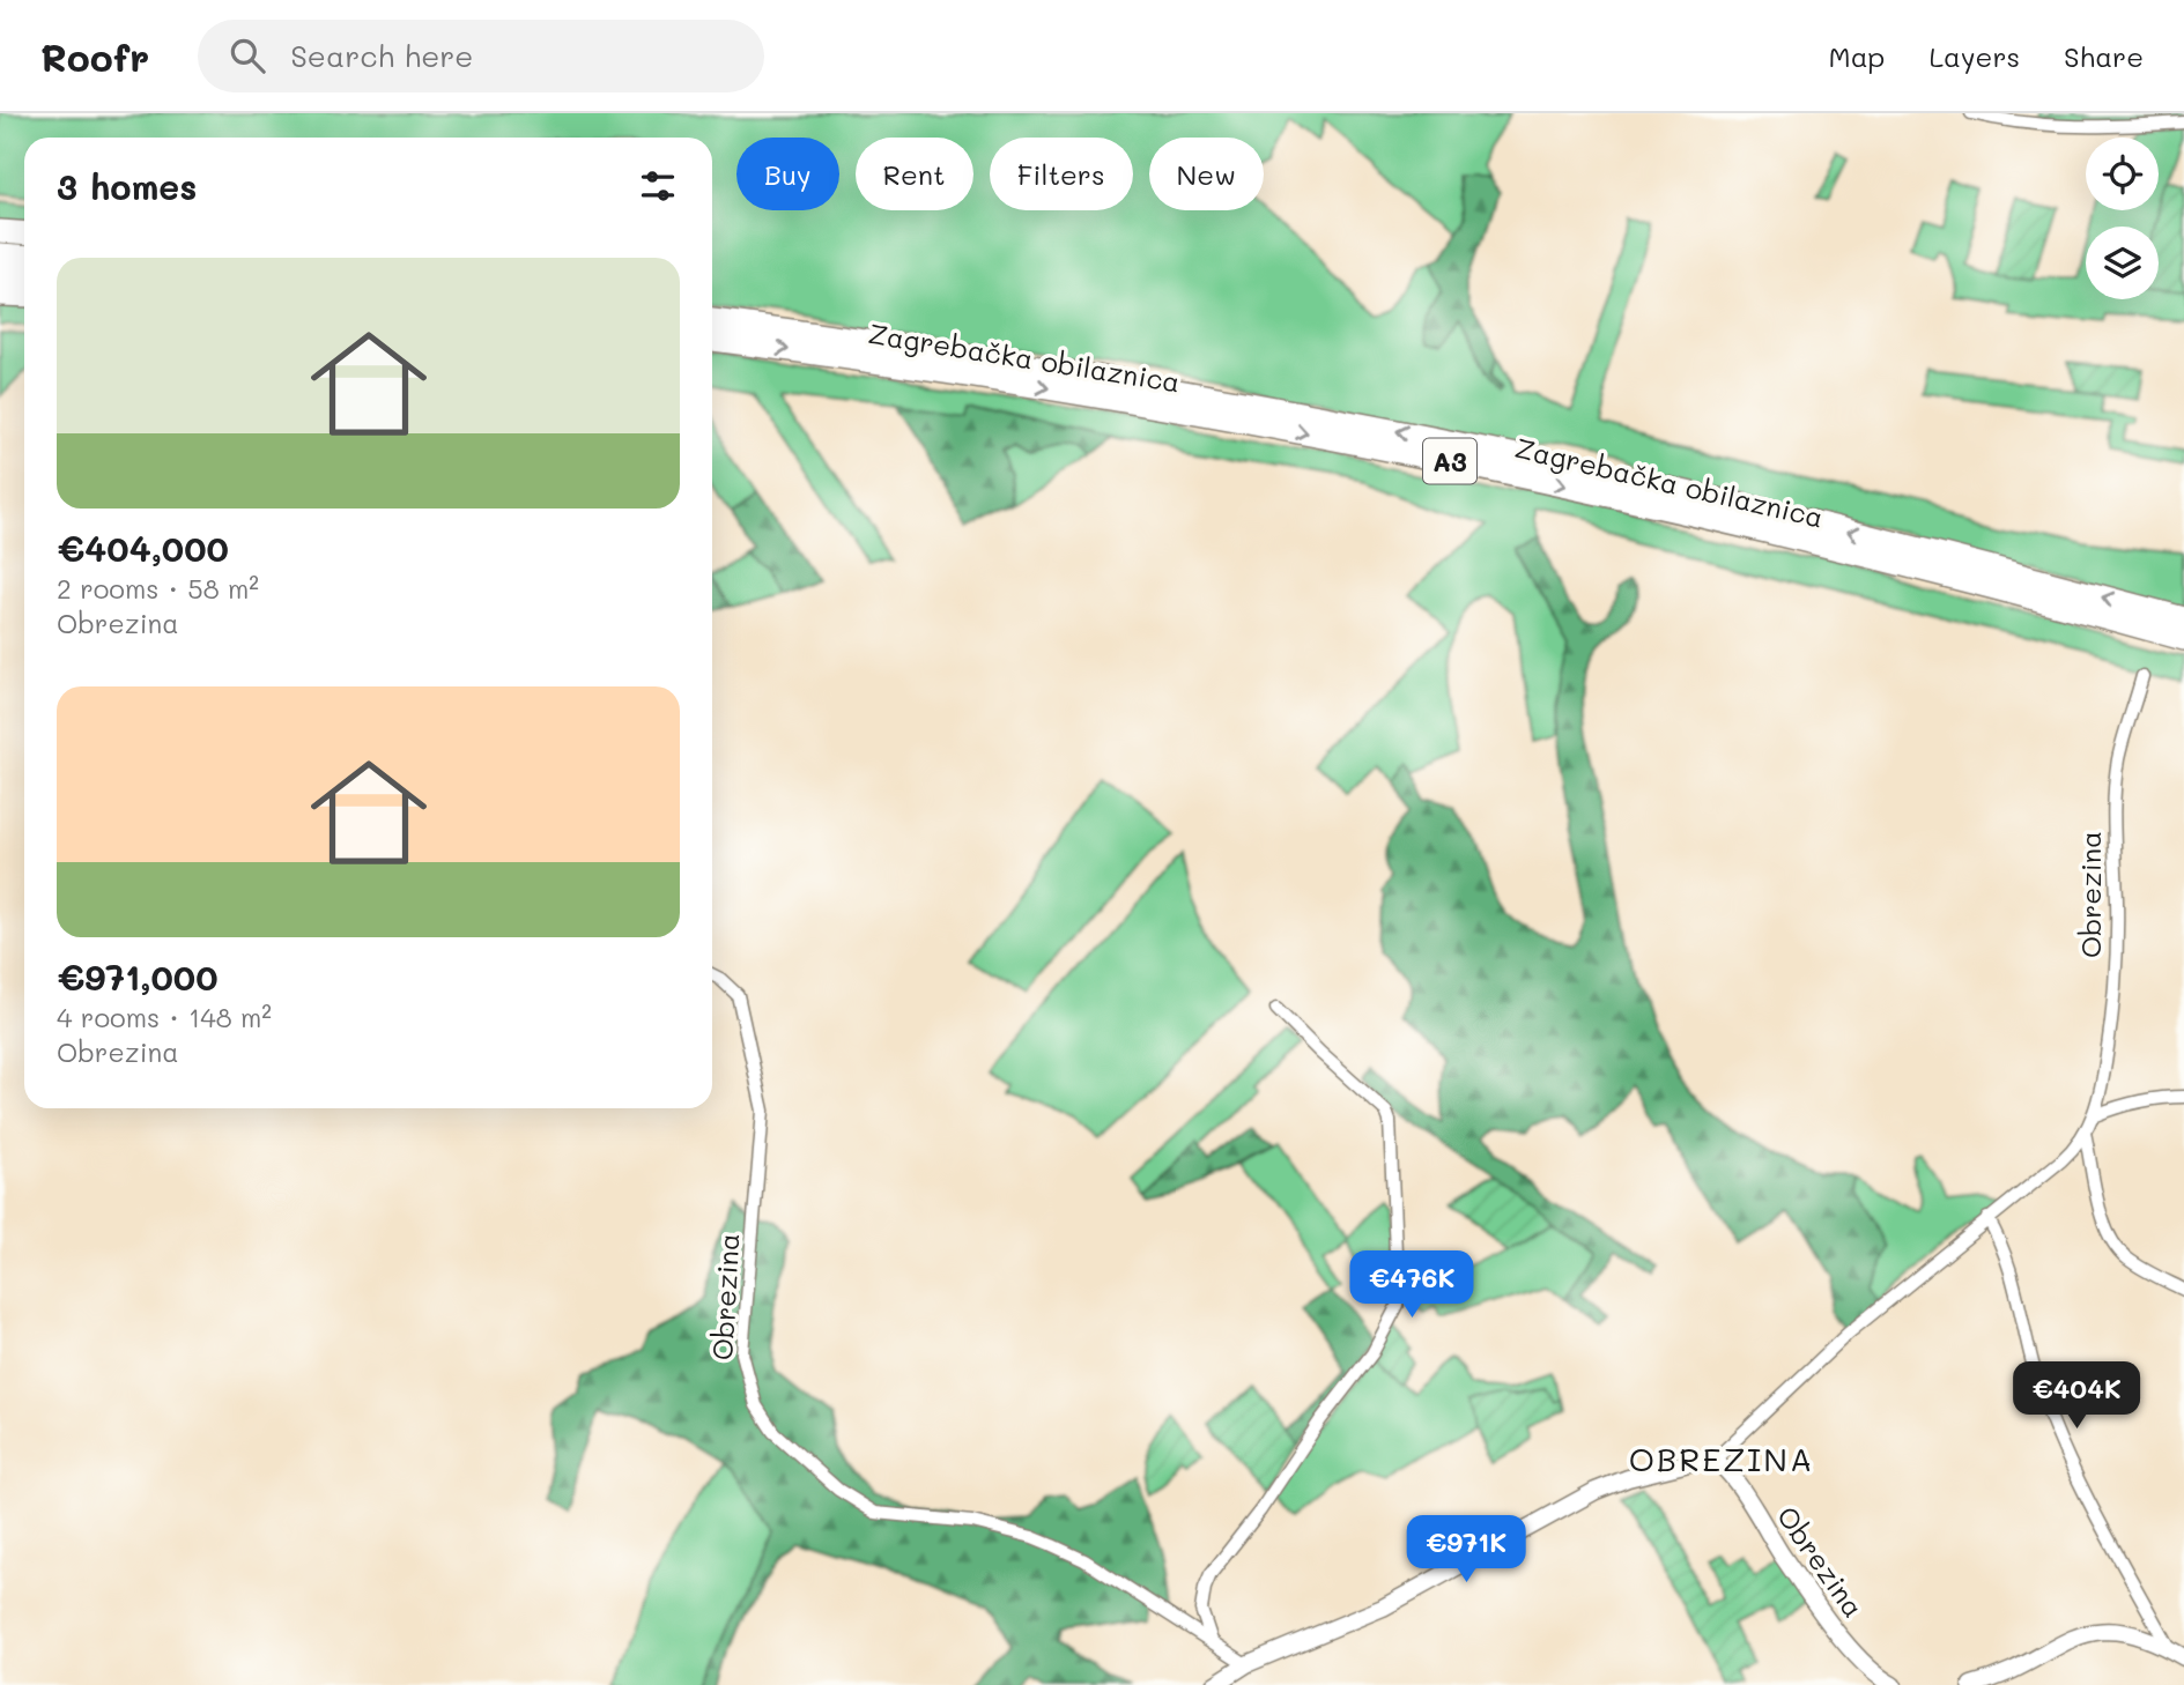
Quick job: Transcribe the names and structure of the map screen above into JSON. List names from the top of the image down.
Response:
{
  "streets": {
    "highway": ["Zagrebačka obilaznica", "A3"],
    "street": ["Obrezina"]
  },
  "districts": ["OBREZINA"],
  "page": {
    "header": "Roofr",
    "search": "Search here",
    "nav": ["Map", "Layers", "Share"],
    "chip": [
      "Buy",
      "Rent",
      "Filters",
      "New"
    ],
    "heading": "3 homes",
    "list": [
      {
        "name": "€404,000",
        "note": "2 rooms · 58 m² · Obrezina"
      },
      {
        "name": "€971,000",
        "note": "4 rooms · 148 m² · Obrezina"
      }
    ],
    "price": ["€476K", "€404K", "€971K"]
  }
}
